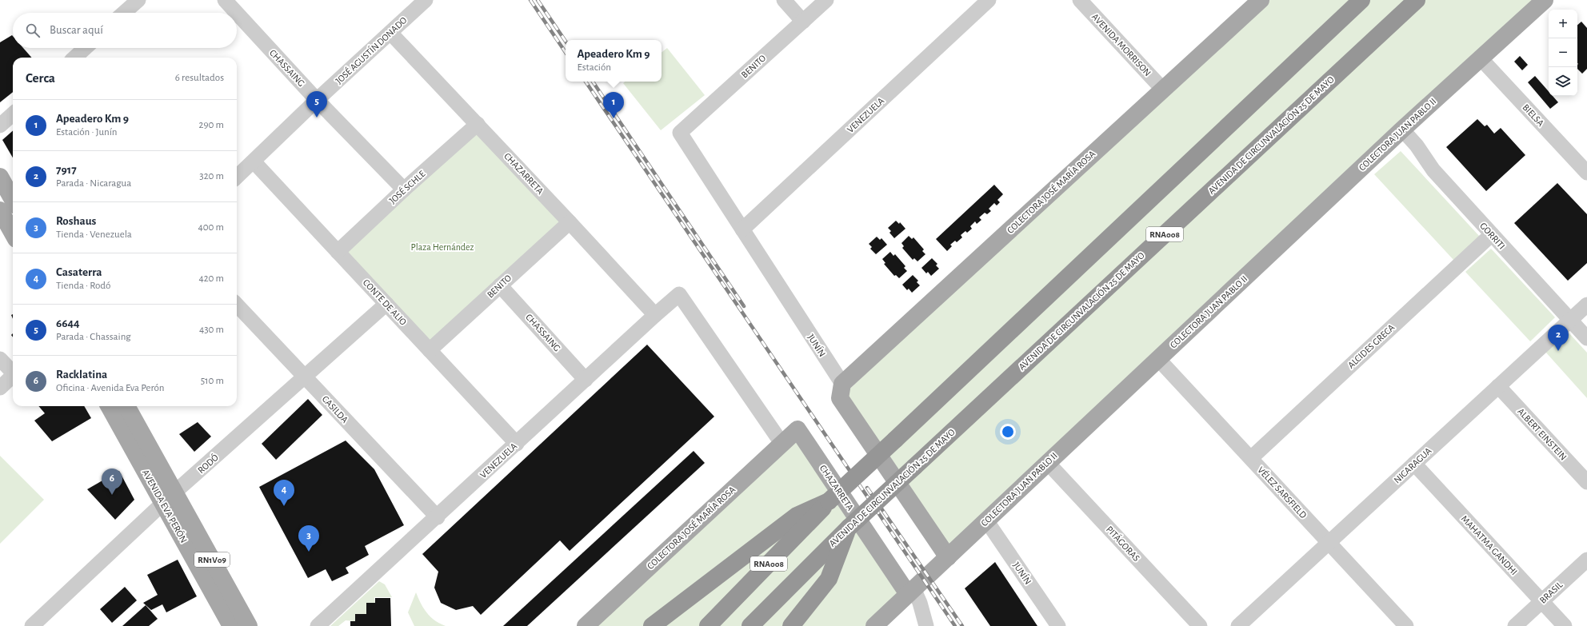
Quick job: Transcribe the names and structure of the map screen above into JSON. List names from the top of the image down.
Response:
{
  "streets": {
    "highway": ["AVENIDA DE CIRCUNVALACIÓN 25 DE MAYO", "RNA008"],
    "main road": [
      "COLECTORA JUAN PABLO II",
      "CHAZARRETA",
      "COLECTORA JOSÉ MARÍA ROSA",
      "AVENIDA EVA PERÓN",
      "RN1V09"
    ],
    "street": [
      "AVENIDA MORRISON",
      "JOSÉ AGUSTÍN DONADO",
      "BENITO",
      "CHASSAING",
      "VENEZUELA",
      "BIELSA",
      "JOSÉ SCHLE",
      "GORRITI",
      "CONTE DE ALIO",
      "JUNÍN",
      "ALCIDES GRECA",
      "CASILDA",
      "ALBERT EINSTEIN",
      "RODÓ",
      "NICARAGUA",
      "VÉLEZ SARSFIELD",
      "PITÁGORAS",
      "MAHATMA GANDHI",
      "BRASIL"
    ]
  },
  "crossings": [
    ["AVENIDA MORRISON", "COLECTORA JOSÉ MARÍA ROSA"],
    ["JOSÉ AGUSTÍN DONADO", "CHASSAING"],
    ["JOSÉ AGUSTÍN DONADO", "CHAZARRETA"],
    ["JOSÉ AGUSTÍN DONADO", "CONTE DE ALIO"],
    ["BENITO", "CHASSAING"],
    ["BENITO", "CHAZARRETA"],
    ["BENITO", "CONTE DE ALIO"],
    ["BENITO", "JUNÍN"],
    ["CHASSAING", "VENEZUELA"],
    ["CHASSAING", "JOSÉ SCHLE"],
    ["VENEZUELA", "CHAZARRETA"],
    ["VENEZUELA", "COLECTORA JOSÉ MARÍA ROSA"],
    ["VENEZUELA", "CONTE DE ALIO"],
    ["VENEZUELA", "JUNÍN"],
    ["VENEZUELA", "CASILDA"],
    ["BIELSA", "COLECTORA JUAN PABLO II"],
    ["COLECTORA JUAN PABLO II", "CHAZARRETA"],
    ["COLECTORA JUAN PABLO II", "GORRITI"],
    ["COLECTORA JUAN PABLO II", "JUNÍN"],
    ["COLECTORA JUAN PABLO II", "VÉLEZ SARSFIELD"],
    ["COLECTORA JUAN PABLO II", "PITÁGORAS"],
    ["CHAZARRETA", "JOSÉ SCHLE"],
    ["CHAZARRETA", "COLECTORA JOSÉ MARÍA ROSA"],
    ["JOSÉ SCHLE", "CONTE DE ALIO"],
    ["COLECTORA JOSÉ MARÍA ROSA", "JUNÍN"],
    ["GORRITI", "ALCIDES GRECA"],
    ["GORRITI", "NICARAGUA"],
    ["CONTE DE ALIO", "RODÓ"],
    ["ALCIDES GRECA", "VÉLEZ SARSFIELD"],
    ["CASILDA", "RODÓ"],
    ["ALBERT EINSTEIN", "NICARAGUA"],
    ["RODÓ", "AVENIDA EVA PERÓN"],
    ["NICARAGUA", "VÉLEZ SARSFIELD"],
    ["NICARAGUA", "MAHATMA GANDHI"],
    ["MAHATMA GANDHI", "BRASIL"]
  ],
  "parks": ["Plaza Hernández"],
  "page": {
    "map_buttons": ["+", "−"],
    "search": "Buscar aquí",
    "popup": ["Apeadero Km 9", "Estación"],
    "heading": ["Cerca", "6 resultados"],
    "pins": [
      "5",
      "1",
      "2",
      "6",
      "4",
      "3"
    ],
    "list": [
      {
        "mark": "1",
        "name": "Apeadero Km 9",
        "note": "Estación · Junín",
        "value": "290 m"
      },
      {
        "mark": "2",
        "name": "7917",
        "note": "Parada · Nicaragua",
        "value": "320 m"
      },
      {
        "mark": "3",
        "name": "Roshaus",
        "note": "Tienda · Venezuela",
        "value": "400 m"
      },
      {
        "mark": "4",
        "name": "Casaterra",
        "note": "Tienda · Rodó",
        "value": "420 m"
      },
      {
        "mark": "5",
        "name": "6644",
        "note": "Parada · Chassaing",
        "value": "430 m"
      },
      {
        "mark": "6",
        "name": "Racklatina",
        "note": "Oficina · Avenida Eva Perón",
        "value": "510 m"
      }
    ]
  }
}
